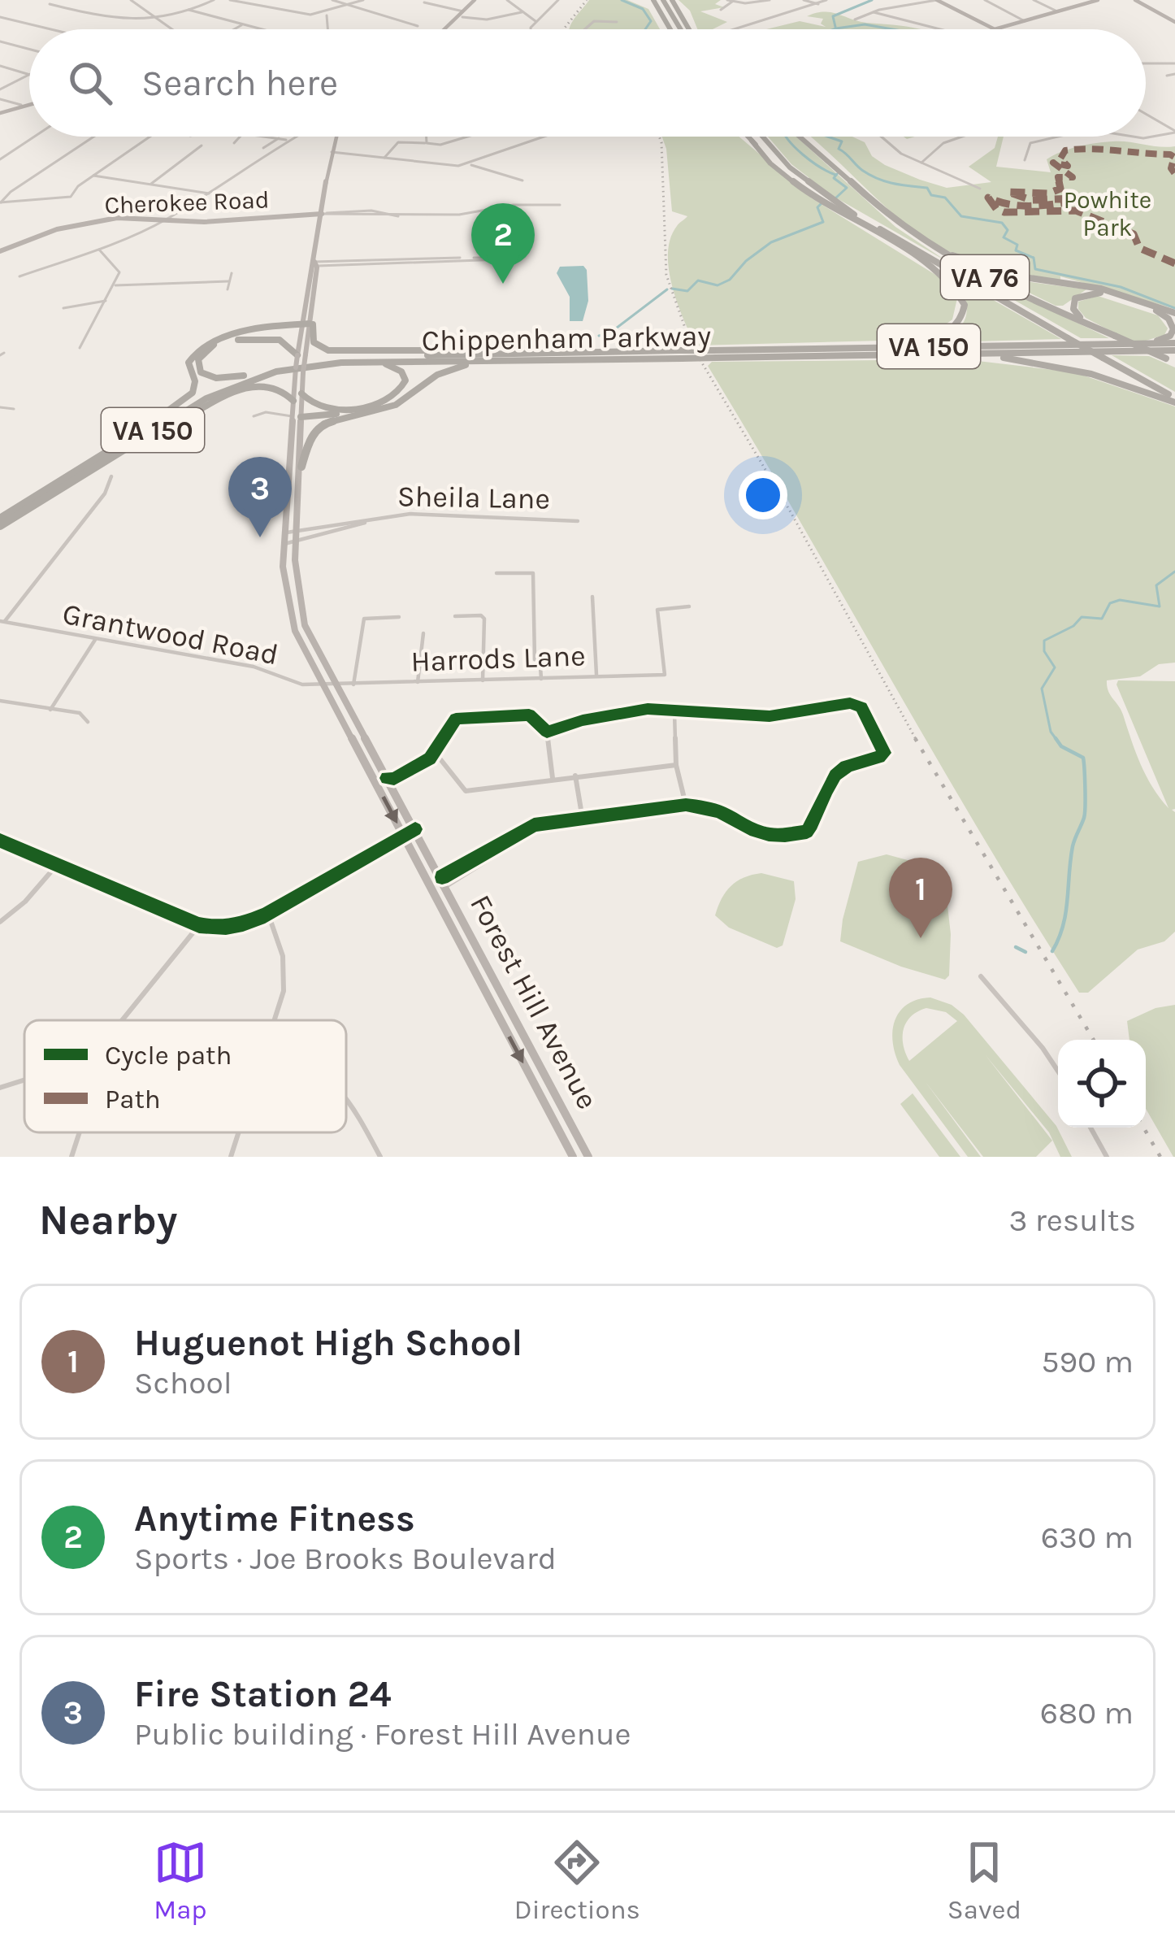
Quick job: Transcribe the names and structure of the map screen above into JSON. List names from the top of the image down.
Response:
{
  "streets": {
    "highway": ["VA 76", "Chippenham Parkway", "VA 150"],
    "main road": ["Cherokee Road", "Forest Hill Avenue"],
    "street": ["Sheila Lane", "Grantwood Road", "Harrods Lane"]
  },
  "crossings": [
    ["Cherokee Road", "Forest Hill Avenue"],
    ["Sheila Lane", "Forest Hill Avenue"],
    ["Grantwood Road", "Harrods Lane"],
    ["Grantwood Road", "Forest Hill Avenue"],
    ["Harrods Lane", "Forest Hill Avenue"]
  ],
  "parks": ["Powhite Park"],
  "legend": ["Cycle path", "Path"],
  "page": {
    "search": "Search here",
    "pins": ["2", "3", "1"],
    "heading": ["Nearby", "3 results"],
    "list": [
      {
        "mark": "1",
        "name": "Huguenot High School",
        "note": "School",
        "value": "590 m"
      },
      {
        "mark": "2",
        "name": "Anytime Fitness",
        "note": "Sports · Joe Brooks Boulevard",
        "value": "630 m"
      },
      {
        "mark": "3",
        "name": "Fire Station 24",
        "note": "Public building · Forest Hill Avenue",
        "value": "680 m"
      }
    ],
    "nav": ["Map", "Directions", "Saved"]
  }
}
